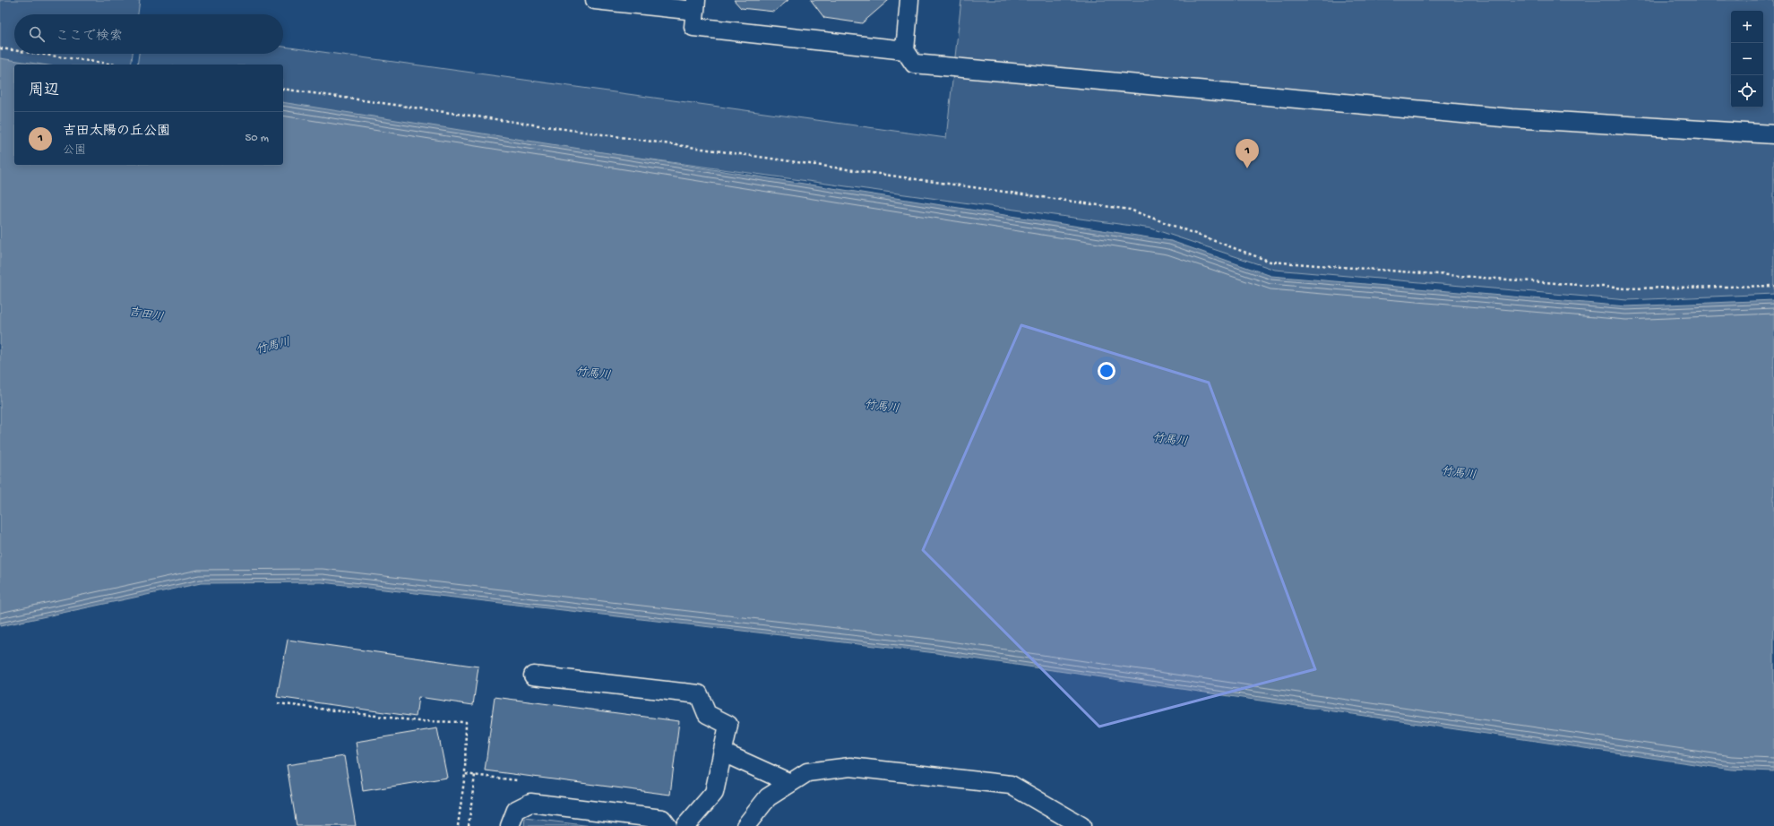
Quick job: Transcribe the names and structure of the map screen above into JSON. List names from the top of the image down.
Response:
{
  "water": ["吉田川", "竹馬川"],
  "page": {
    "map_buttons": ["+", "−"],
    "search": "ここで検索",
    "heading": "周辺",
    "list": [
      {
        "mark": "1",
        "name": "吉田太陽の丘公園",
        "note": "公園",
        "value": "50 m"
      }
    ],
    "pins": "1"
  }
}
